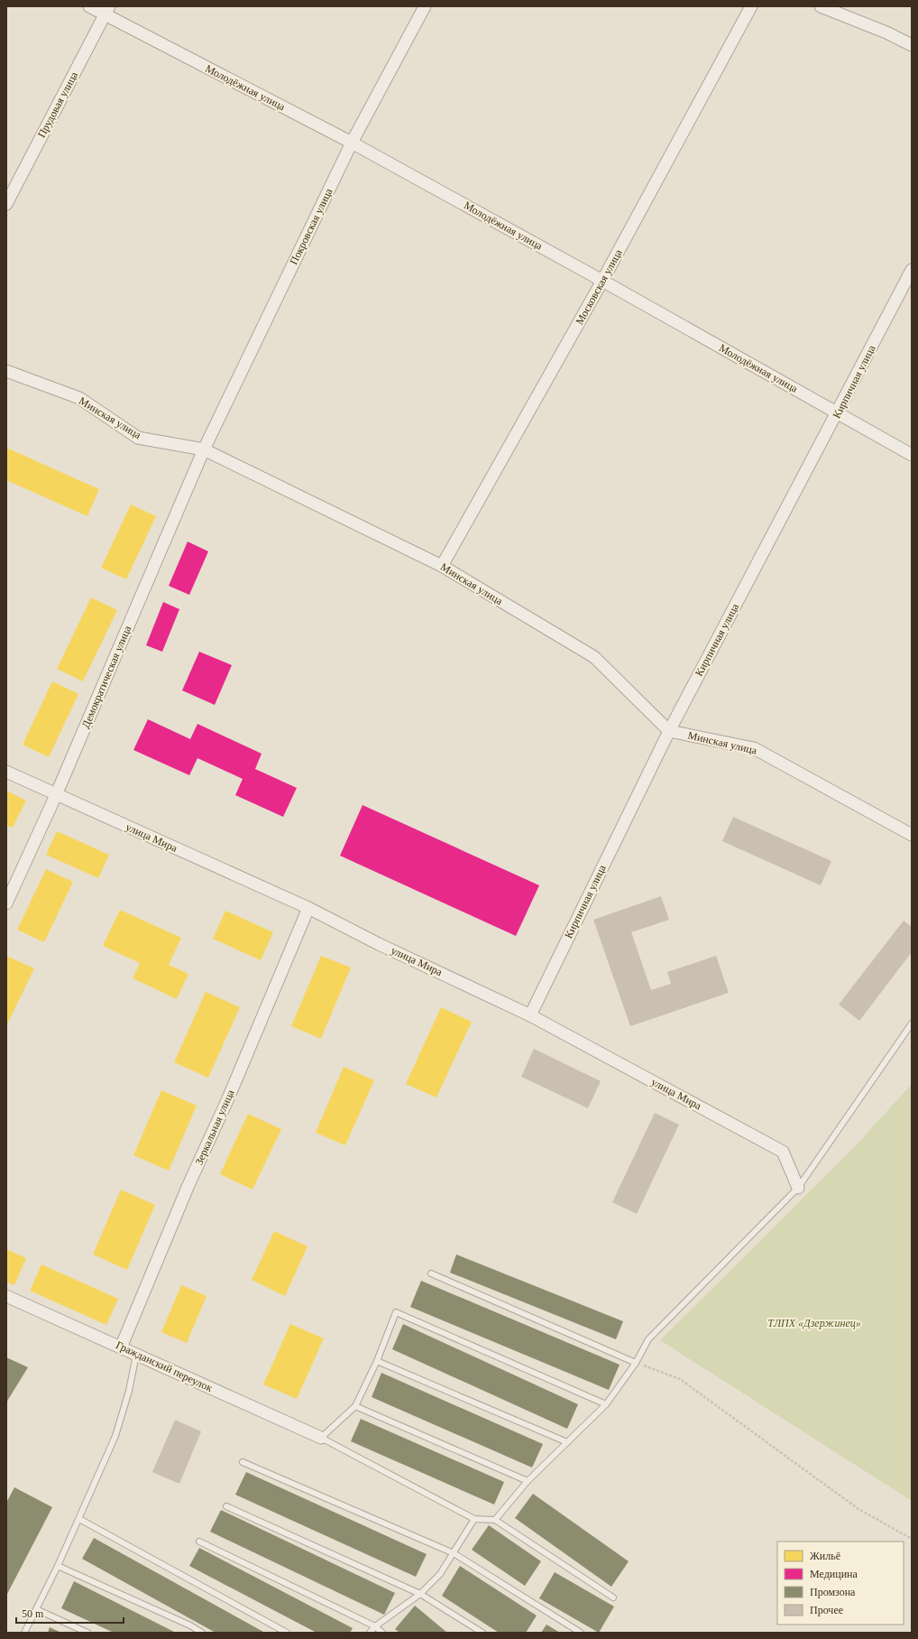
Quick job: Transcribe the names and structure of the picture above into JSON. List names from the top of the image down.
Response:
{
  "streets": {
    "street": [
      "Молодёжная улица",
      "Прудовая улица",
      "Покровская улица",
      "Московская улица",
      "Кирпичная улица",
      "Минская улица",
      "Демократическая улица",
      "улица Мира",
      "Зеркальная улица",
      "Гражданский переулок"
    ]
  },
  "crossings": [
    ["Молодёжная улица", "Прудовая улица"],
    ["Молодёжная улица", "Покровская улица"],
    ["Молодёжная улица", "Московская улица"],
    ["Молодёжная улица", "Кирпичная улица"],
    ["Покровская улица", "Минская улица"],
    ["Покровская улица", "Демократическая улица"],
    ["Московская улица", "Минская улица"],
    ["Кирпичная улица", "Минская улица"],
    ["Кирпичная улица", "улица Мира"],
    ["Минская улица", "Демократическая улица"],
    ["Демократическая улица", "улица Мира"],
    ["улица Мира", "Зеркальная улица"],
    ["Зеркальная улица", "Гражданский переулок"]
  ],
  "parks": ["ТЛПХ «Дзержинец»"],
  "legend": [
    "Жильё",
    "Медицина",
    "Промзона",
    "Прочее"
  ],
  "scale_bar": "50 m"
}
